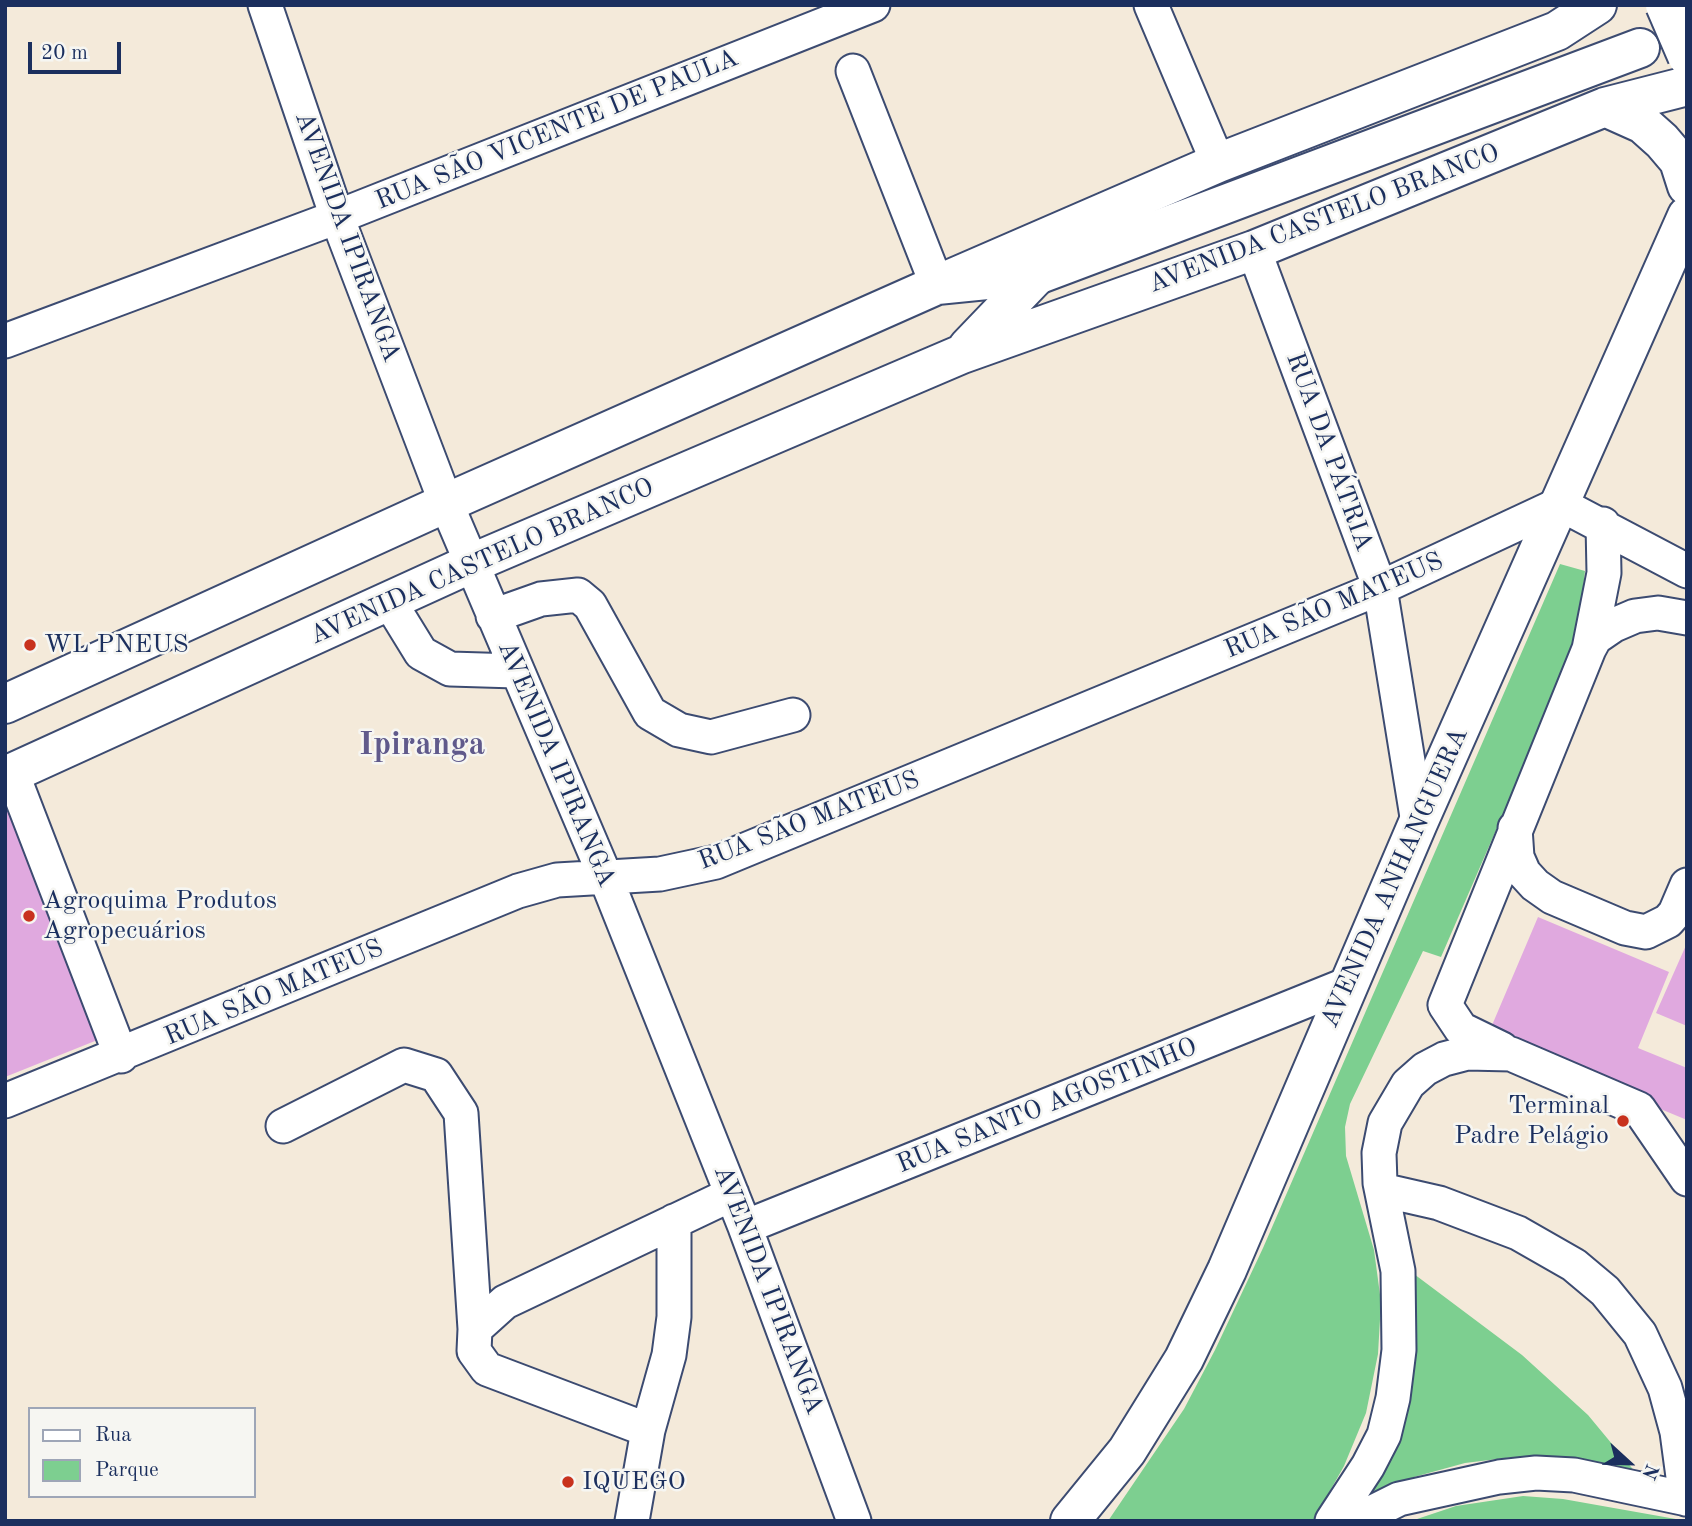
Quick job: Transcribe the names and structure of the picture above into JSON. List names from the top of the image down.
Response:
{
  "streets": {
    "main road": ["AVENIDA CASTELO BRANCO", "AVENIDA ANHANGUERA"],
    "street": [
      "RUA SÃO VICENTE DE PAULA",
      "AVENIDA IPIRANGA",
      "RUA DA PÁTRIA",
      "RUA SÃO MATEUS",
      "RUA SANTO AGOSTINHO"
    ]
  },
  "crossings": [
    ["RUA SÃO VICENTE DE PAULA", "AVENIDA IPIRANGA"],
    ["AVENIDA CASTELO BRANCO", "AVENIDA IPIRANGA"],
    ["AVENIDA CASTELO BRANCO", "RUA DA PÁTRIA"],
    ["AVENIDA IPIRANGA", "RUA SÃO MATEUS"],
    ["AVENIDA IPIRANGA", "RUA SANTO AGOSTINHO"],
    ["RUA DA PÁTRIA", "RUA SÃO MATEUS"],
    ["RUA DA PÁTRIA", "AVENIDA ANHANGUERA"],
    ["RUA SÃO MATEUS", "AVENIDA ANHANGUERA"],
    ["AVENIDA ANHANGUERA", "RUA SANTO AGOSTINHO"]
  ],
  "districts": ["Ipiranga"],
  "places": [
    "WL PNEUS",
    "Agroquima Produtos Agropecuários",
    "Terminal Padre Pelágio",
    "IQUEGO"
  ],
  "legend": ["Rua", "Parque"],
  "scale_bar": "20 m",
  "north": "right"
}
